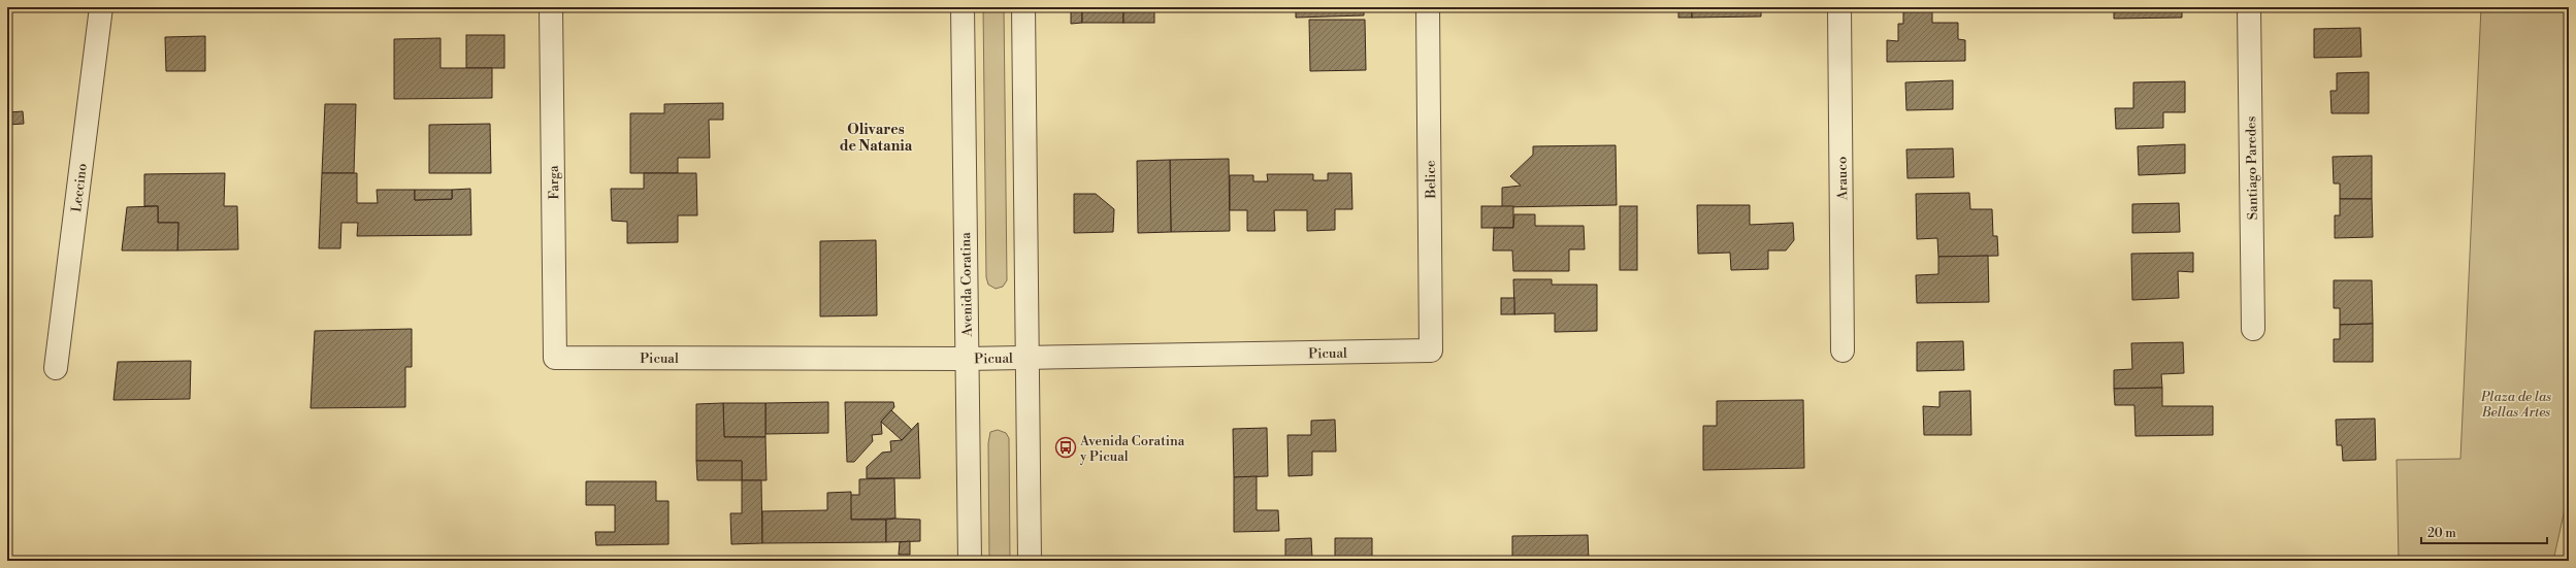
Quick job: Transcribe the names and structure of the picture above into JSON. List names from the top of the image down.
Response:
{
  "streets": {
    "street": [
      "Santiago Paredes",
      "Arauco",
      "Belice",
      "Farga",
      "Leccino",
      "Avenida Coratina",
      "Picual"
    ]
  },
  "crossings": [
    ["Belice", "Picual"],
    ["Farga", "Picual"],
    ["Avenida Coratina", "Picual"]
  ],
  "districts": ["Olivares de Natania"],
  "parks": ["Plaza de las Bellas Artes"],
  "places": {
    "bus stop": ["Avenida Coratina y Picual"]
  },
  "scale_bar": "20 m"
}
